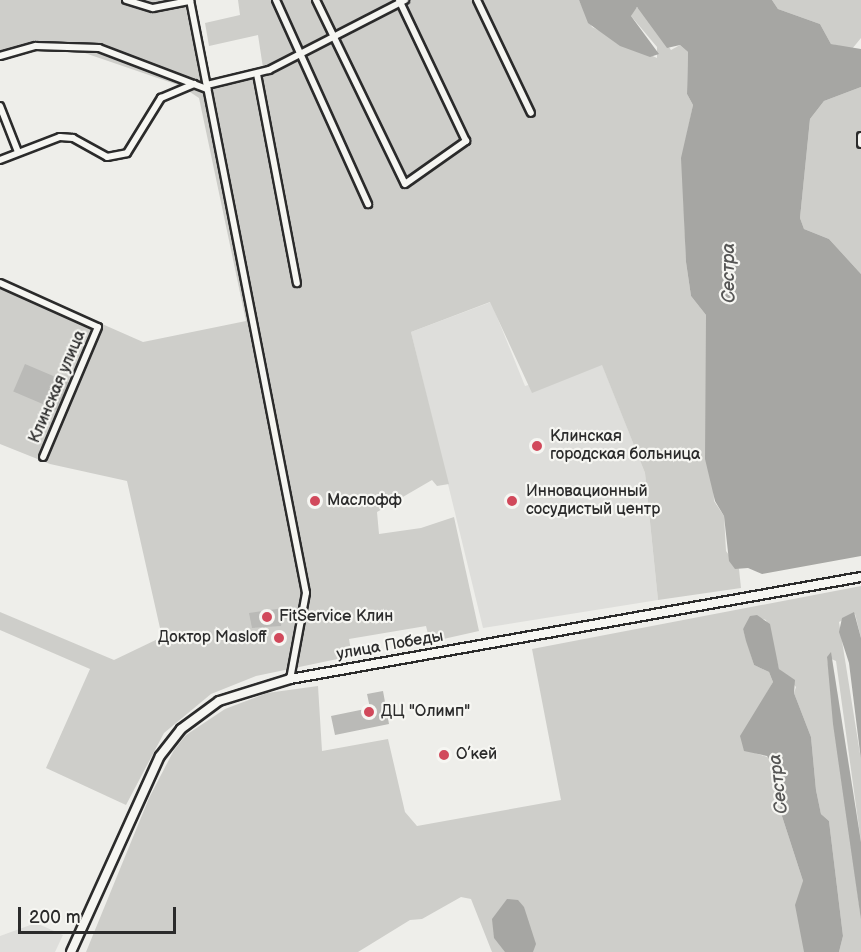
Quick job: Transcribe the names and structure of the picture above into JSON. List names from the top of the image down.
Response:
{
  "streets": {
    "street": ["Клинская улица", "улица Победы"]
  },
  "water": ["Сестра"],
  "places": [
    "Клинская городская больница",
    "Маслофф",
    "Инновационный сосудистый центр",
    "FitService Клин",
    "Доктор Masloff",
    "ДЦ \"Олимп\"",
    "О’кей"
  ],
  "scale_bar": "200 m"
}
